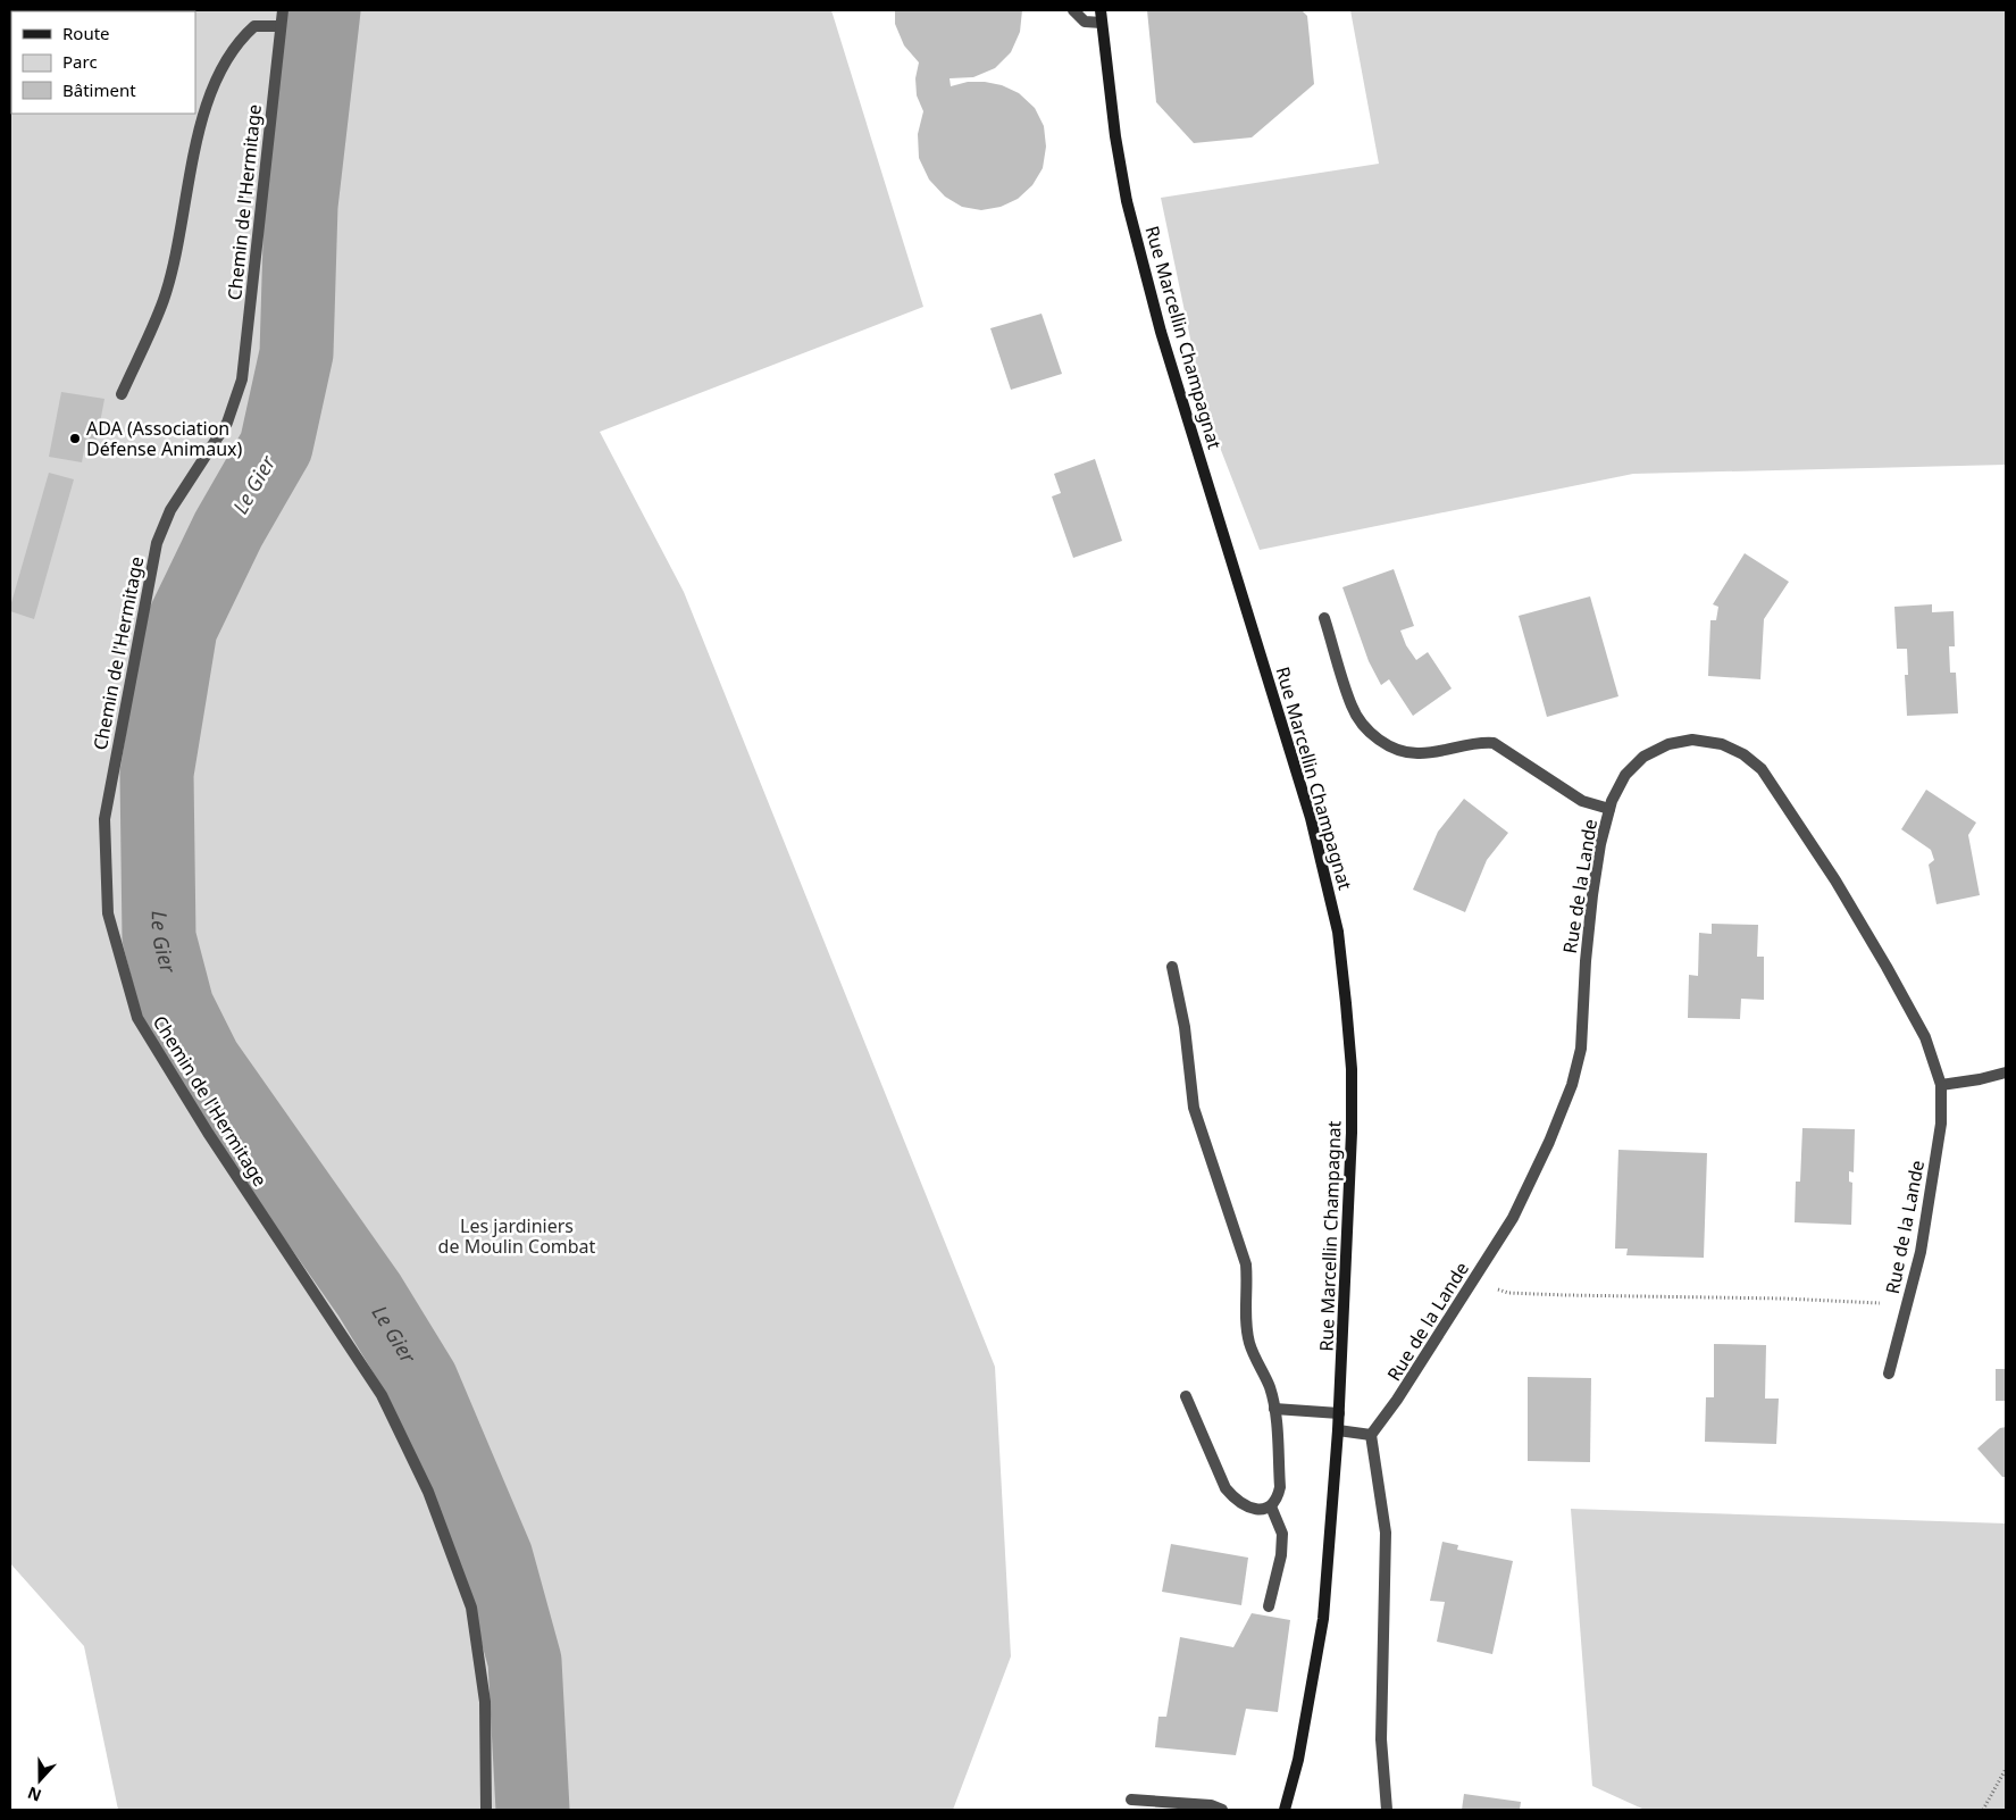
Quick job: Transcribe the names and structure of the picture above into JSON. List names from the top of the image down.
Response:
{
  "streets": {
    "main road": ["Rue Marcellin Champagnat"],
    "street": ["Chemin de l'Hermitage", "Rue de la Lande"]
  },
  "water": ["Le Gier"],
  "parks": ["Les jardiniers de Moulin Combat"],
  "places": ["ADA (Association Défense Animaux)"],
  "legend": ["Route", "Parc", "Bâtiment"],
  "north": "bottom"
}
